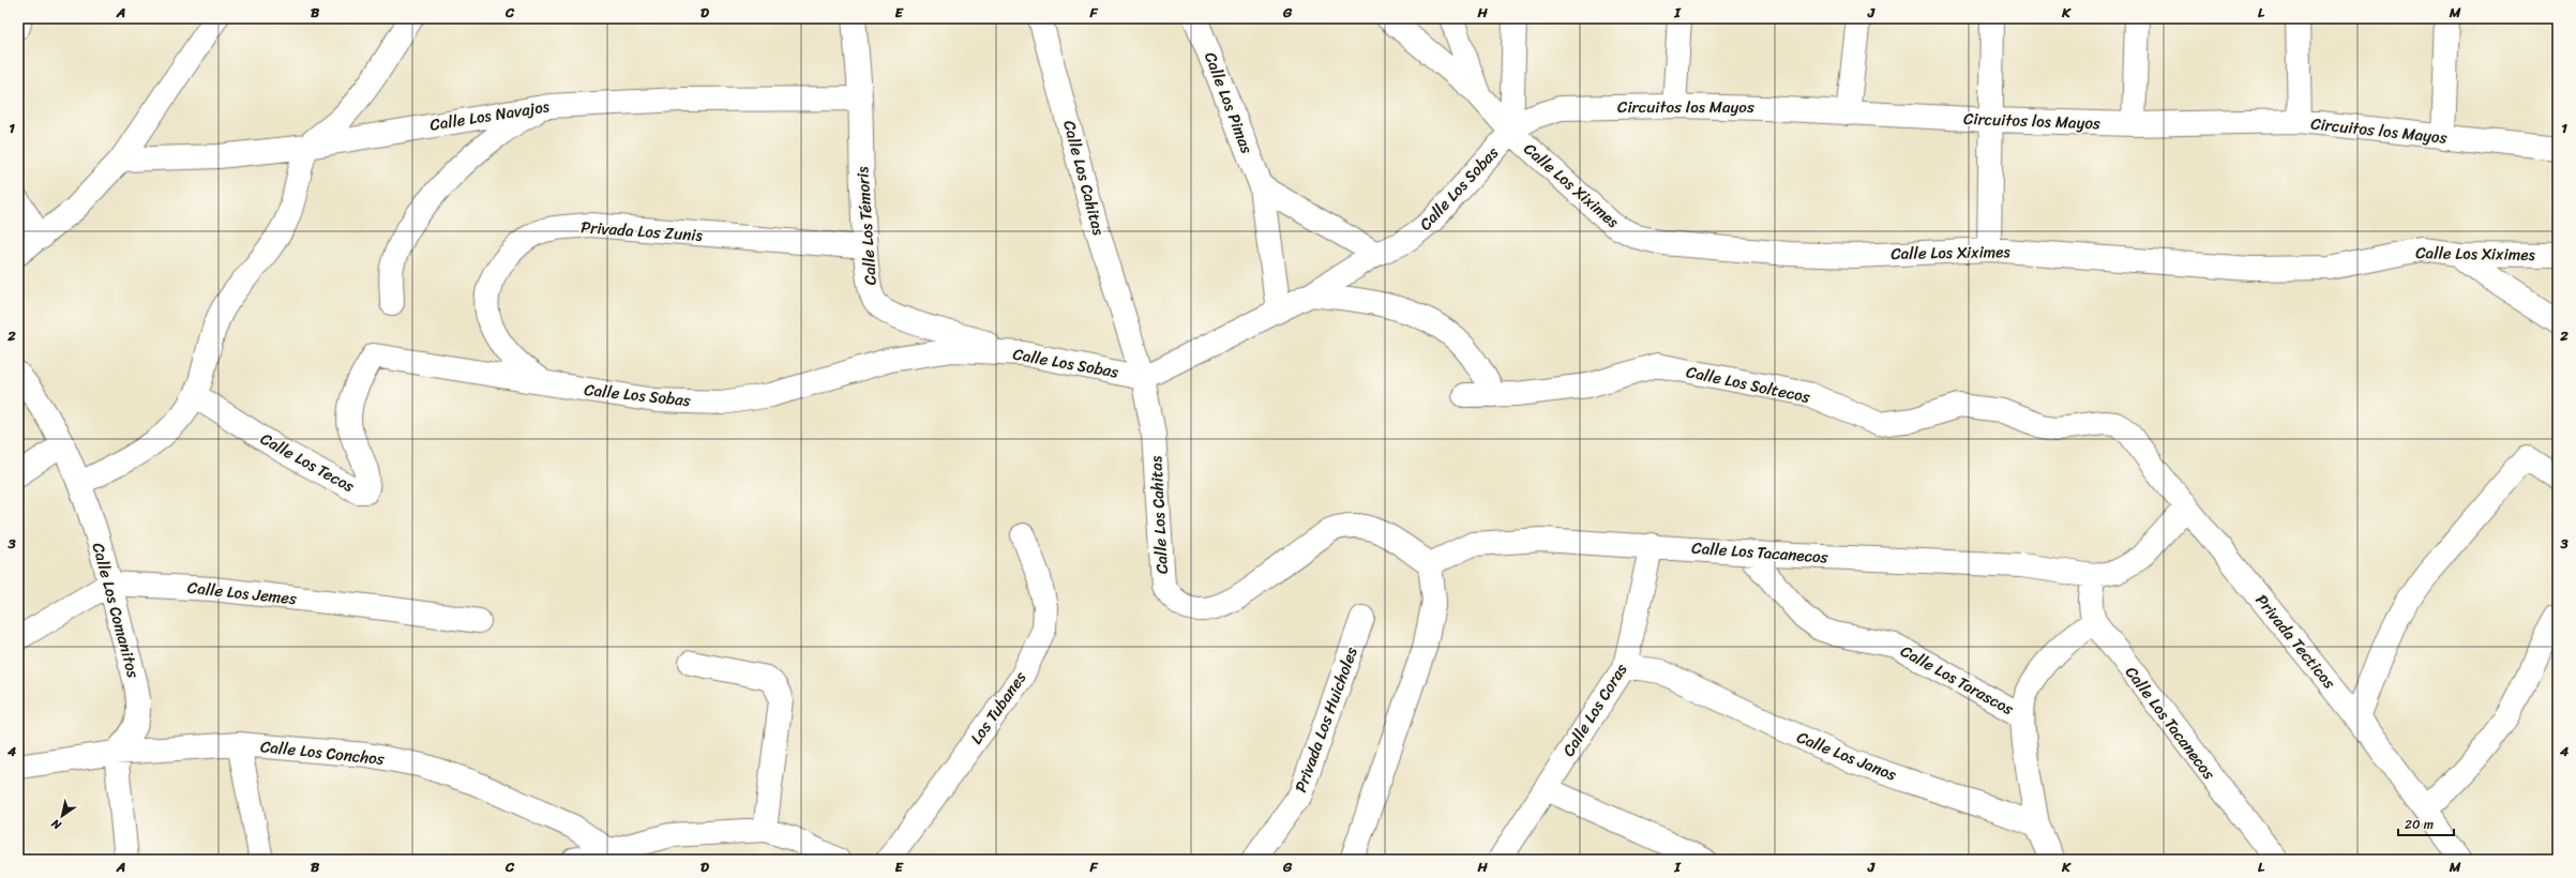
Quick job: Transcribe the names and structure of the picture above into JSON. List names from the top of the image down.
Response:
{
  "streets": {
    "street": [
      "Calle Los Pimas",
      "Circuitos los Mayos",
      "Calle Los Navajos",
      "Calle Los Cahitas",
      "Calle Los Xiximes",
      "Calle Los Sobas",
      "Calle Los Témoris",
      "Privada Los Zunis",
      "Calle Los Soltecos",
      "Calle Los Tecos",
      "Calle Los Tacanecos",
      "Calle Los Jemes",
      "Calle Los Comanitos",
      "Privada Tecticos",
      "Calle Los Tarascos",
      "Los Tubanes",
      "Calle Los Coras",
      "Privada Los Huicholes",
      "Calle Los Conchos",
      "Calle Los Janos"
    ]
  },
  "crossings": [
    ["Calle Los Pimas", "Calle Los Sobas"],
    ["Circuitos los Mayos", "Calle Los Xiximes"],
    ["Circuitos los Mayos", "Calle Los Sobas"],
    ["Calle Los Navajos", "Calle Los Témoris"],
    ["Calle Los Cahitas", "Calle Los Sobas"],
    ["Calle Los Cahitas", "Calle Los Tacanecos"],
    ["Calle Los Xiximes", "Calle Los Sobas"],
    ["Calle Los Sobas", "Calle Los Témoris"],
    ["Calle Los Sobas", "Privada Los Zunis"],
    ["Calle Los Sobas", "Calle Los Tecos"],
    ["Calle Los Témoris", "Privada Los Zunis"],
    ["Privada Los Zunis", "Calle Los Tecos"],
    ["Calle Los Soltecos", "Privada Tecticos"],
    ["Calle Los Tacanecos", "Privada Tecticos"],
    ["Calle Los Tacanecos", "Calle Los Tarascos"],
    ["Calle Los Tacanecos", "Calle Los Coras"],
    ["Calle Los Jemes", "Calle Los Comanitos"],
    ["Calle Los Comanitos", "Calle Los Conchos"],
    ["Calle Los Coras", "Calle Los Janos"]
  ],
  "scale_bar": "20 m",
  "north": "bottom left",
  "grid": {
    "columns": [
      "A",
      "B",
      "C",
      "D",
      "E",
      "F",
      "G",
      "H",
      "I",
      "J",
      "K",
      "L",
      "M"
    ],
    "rows": [
      "1",
      "2",
      "3",
      "4"
    ]
  }
}
